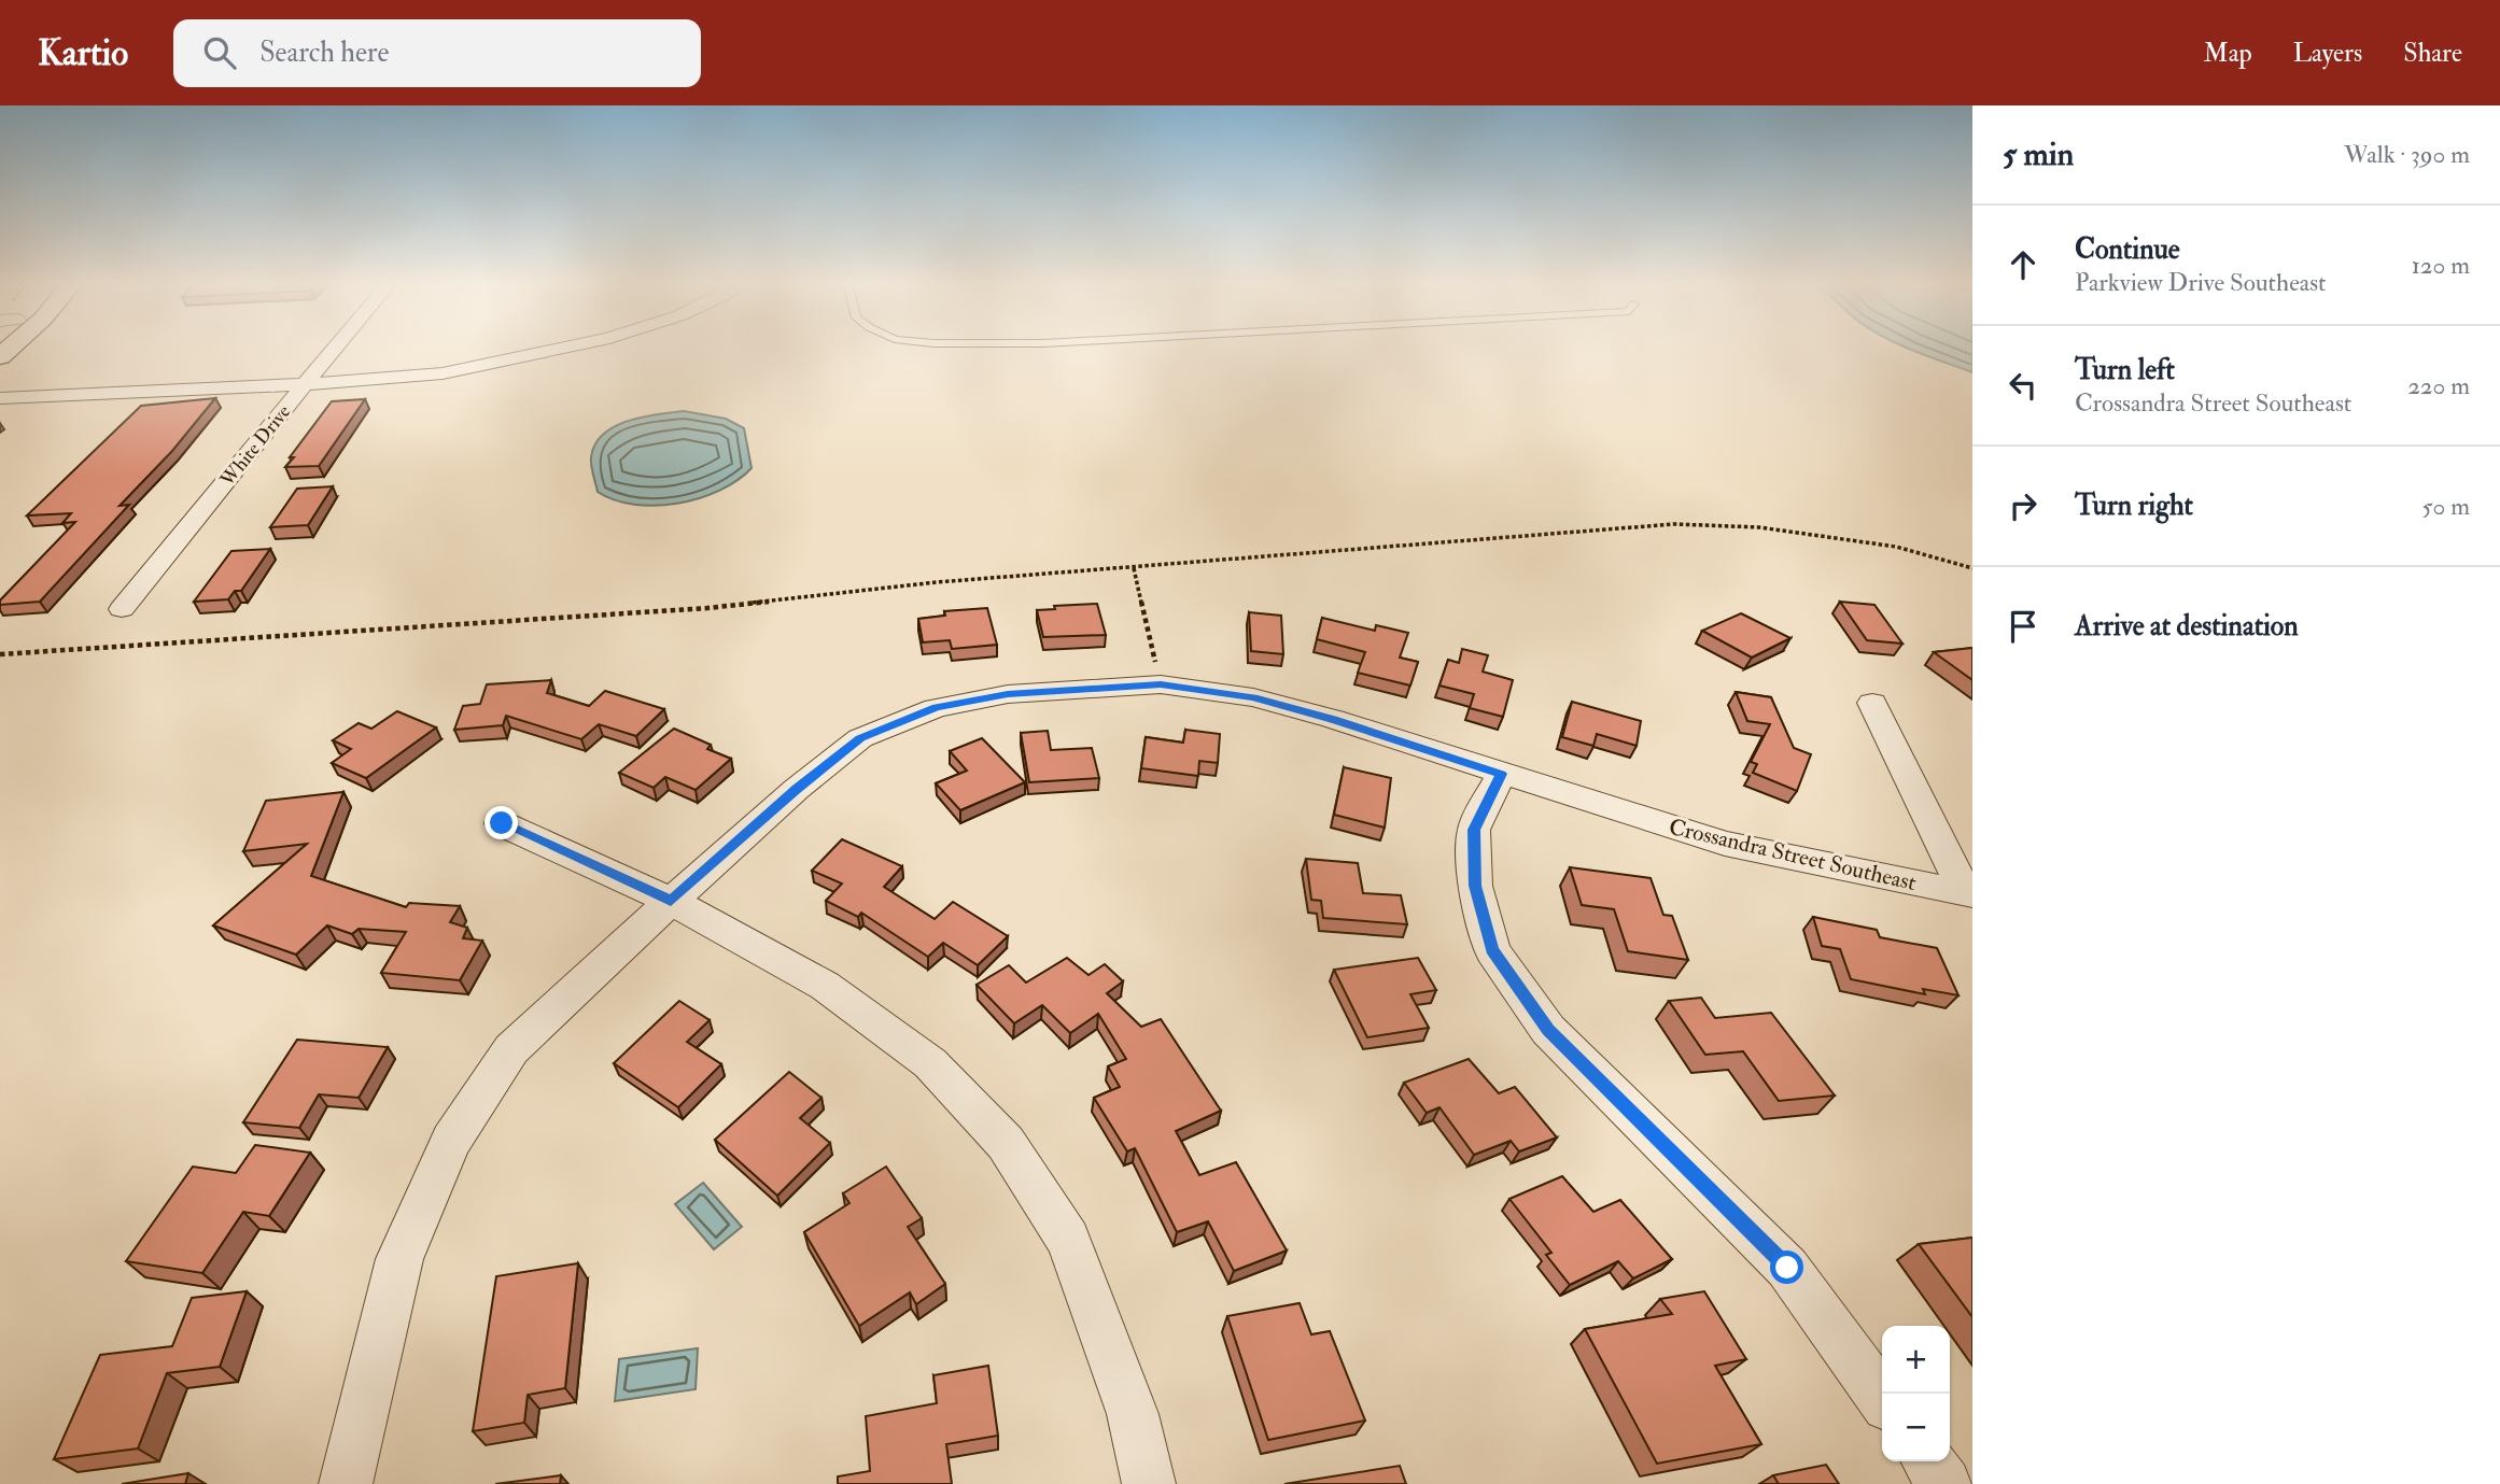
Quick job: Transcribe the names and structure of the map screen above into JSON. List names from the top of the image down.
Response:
{
  "streets": {
    "street": ["White Drive", "Crossandra Street Southeast"]
  },
  "page": {
    "header": "Kartio",
    "search": "Search here",
    "nav": ["Map", "Layers", "Share"],
    "heading": ["5 min", "Walk · 390 m"],
    "list": [
      ["Continue", "Parkview Drive Southeast", "120 m"],
      ["Turn left", "Crossandra Street Southeast", "220 m"],
      ["Turn right", "50 m"],
      "Arrive at destination"
    ],
    "map_buttons": ["+", "−"]
  }
}
